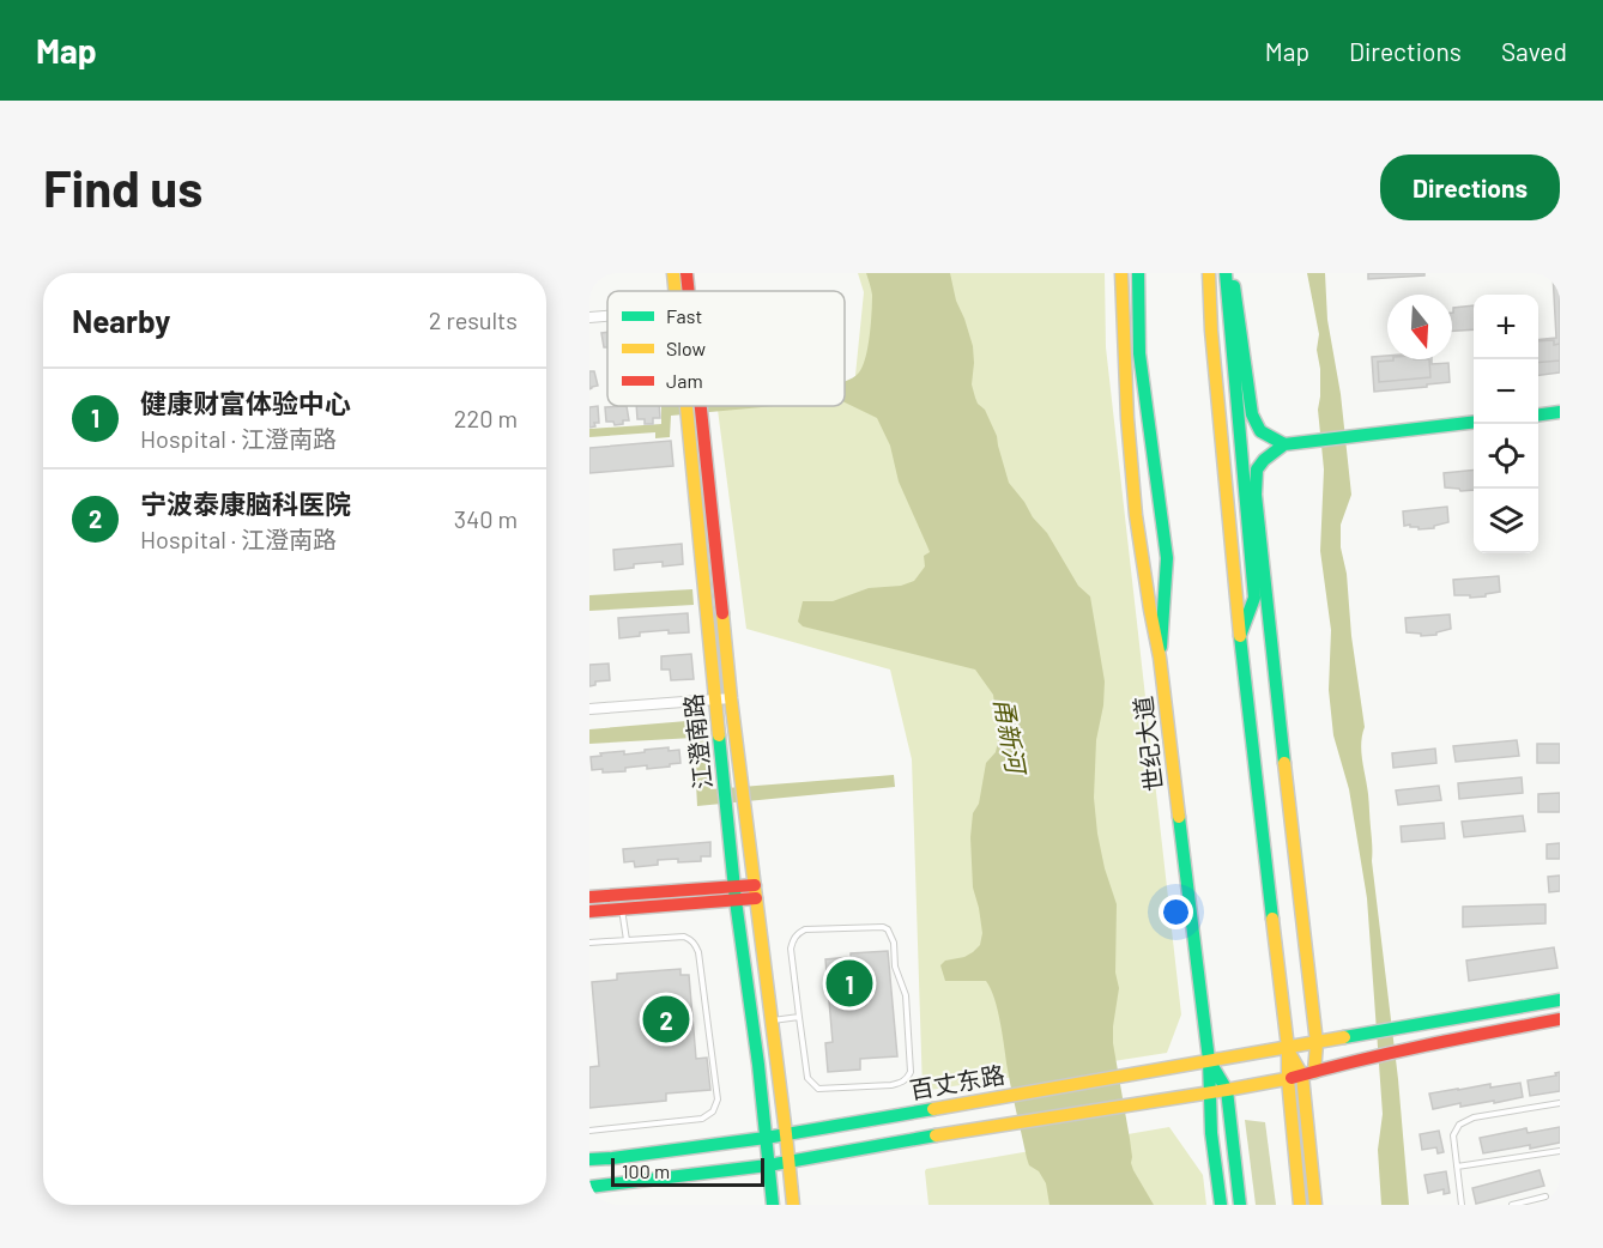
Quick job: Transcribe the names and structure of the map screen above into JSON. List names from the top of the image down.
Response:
{
  "streets": {
    "main road": ["江澄南路", "世纪大道", "百丈东路"]
  },
  "crossings": [
    ["江澄南路", "百丈东路"],
    ["世纪大道", "百丈东路"]
  ],
  "water": ["甬新河"],
  "legend": ["Fast", "Slow", "Jam"],
  "scale_bar": "100 m",
  "north": "bottom",
  "page": {
    "header": "Map",
    "nav": ["Map", "Directions", "Saved"],
    "buttons": "Directions",
    "title": "Find us",
    "heading": ["Nearby", "2 results"],
    "map_buttons": ["+", "−"],
    "list": [
      {
        "mark": "1",
        "name": "健康财富体验中心",
        "note": "Hospital · 江澄南路",
        "value": "220 m"
      },
      {
        "mark": "2",
        "name": "宁波泰康脑科医院",
        "note": "Hospital · 江澄南路",
        "value": "340 m"
      }
    ],
    "pins": ["1", "2"],
    "scale": "100 m"
  }
}
